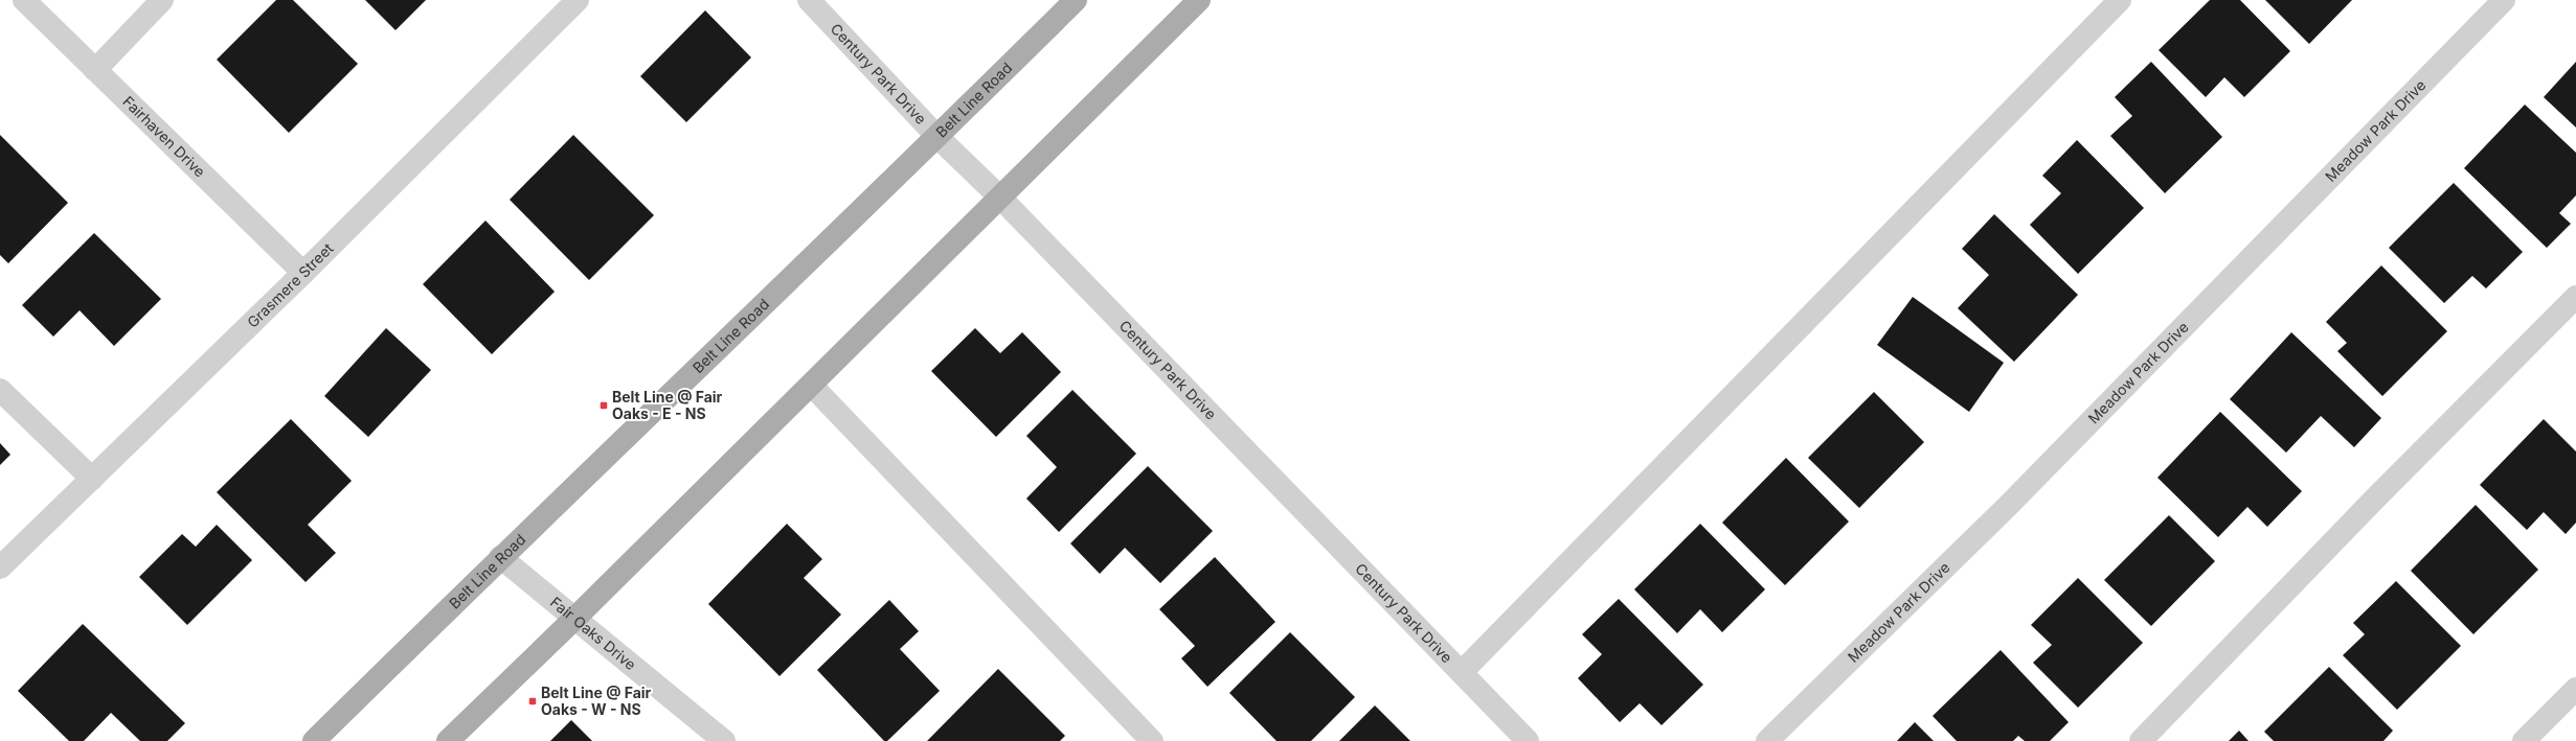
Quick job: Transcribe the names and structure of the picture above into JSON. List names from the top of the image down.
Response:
{
  "streets": {
    "main road": ["Belt Line Road"],
    "street": [
      "Century Park Drive",
      "Meadow Park Drive",
      "Fairhaven Drive",
      "Grasmere Street",
      "Fair Oaks Drive"
    ]
  },
  "crossings": [
    ["Century Park Drive", "Belt Line Road"],
    ["Belt Line Road", "Fair Oaks Drive"],
    ["Fairhaven Drive", "Grasmere Street"]
  ],
  "places": {
    "transit": ["Belt Line @ Fair Oaks - E - NS", "Belt Line @ Fair Oaks - W - NS"]
  }
}
